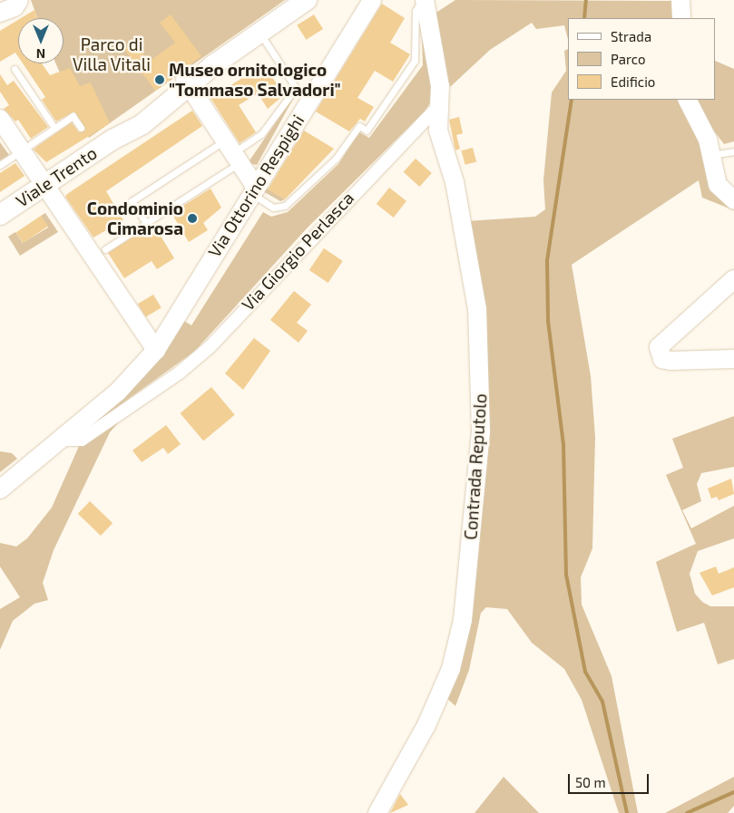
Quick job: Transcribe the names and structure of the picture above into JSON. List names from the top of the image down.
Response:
{
  "streets": {
    "main road": ["Viale Trento"],
    "street": ["Via Ottorino Respighi", "Via Giorgio Perlasca", "Contrada Reputolo"]
  },
  "crossings": [
    ["Via Ottorino Respighi", "Via Giorgio Perlasca"],
    ["Via Giorgio Perlasca", "Contrada Reputolo"]
  ],
  "parks": ["Parco di Villa Vitali"],
  "places": ["Museo ornitologico \"Tommaso Salvadori\"", "Condominio Cimarosa"],
  "legend": ["Strada", "Parco", "Edificio"],
  "scale_bar": "50 m",
  "north": "bottom"
}
